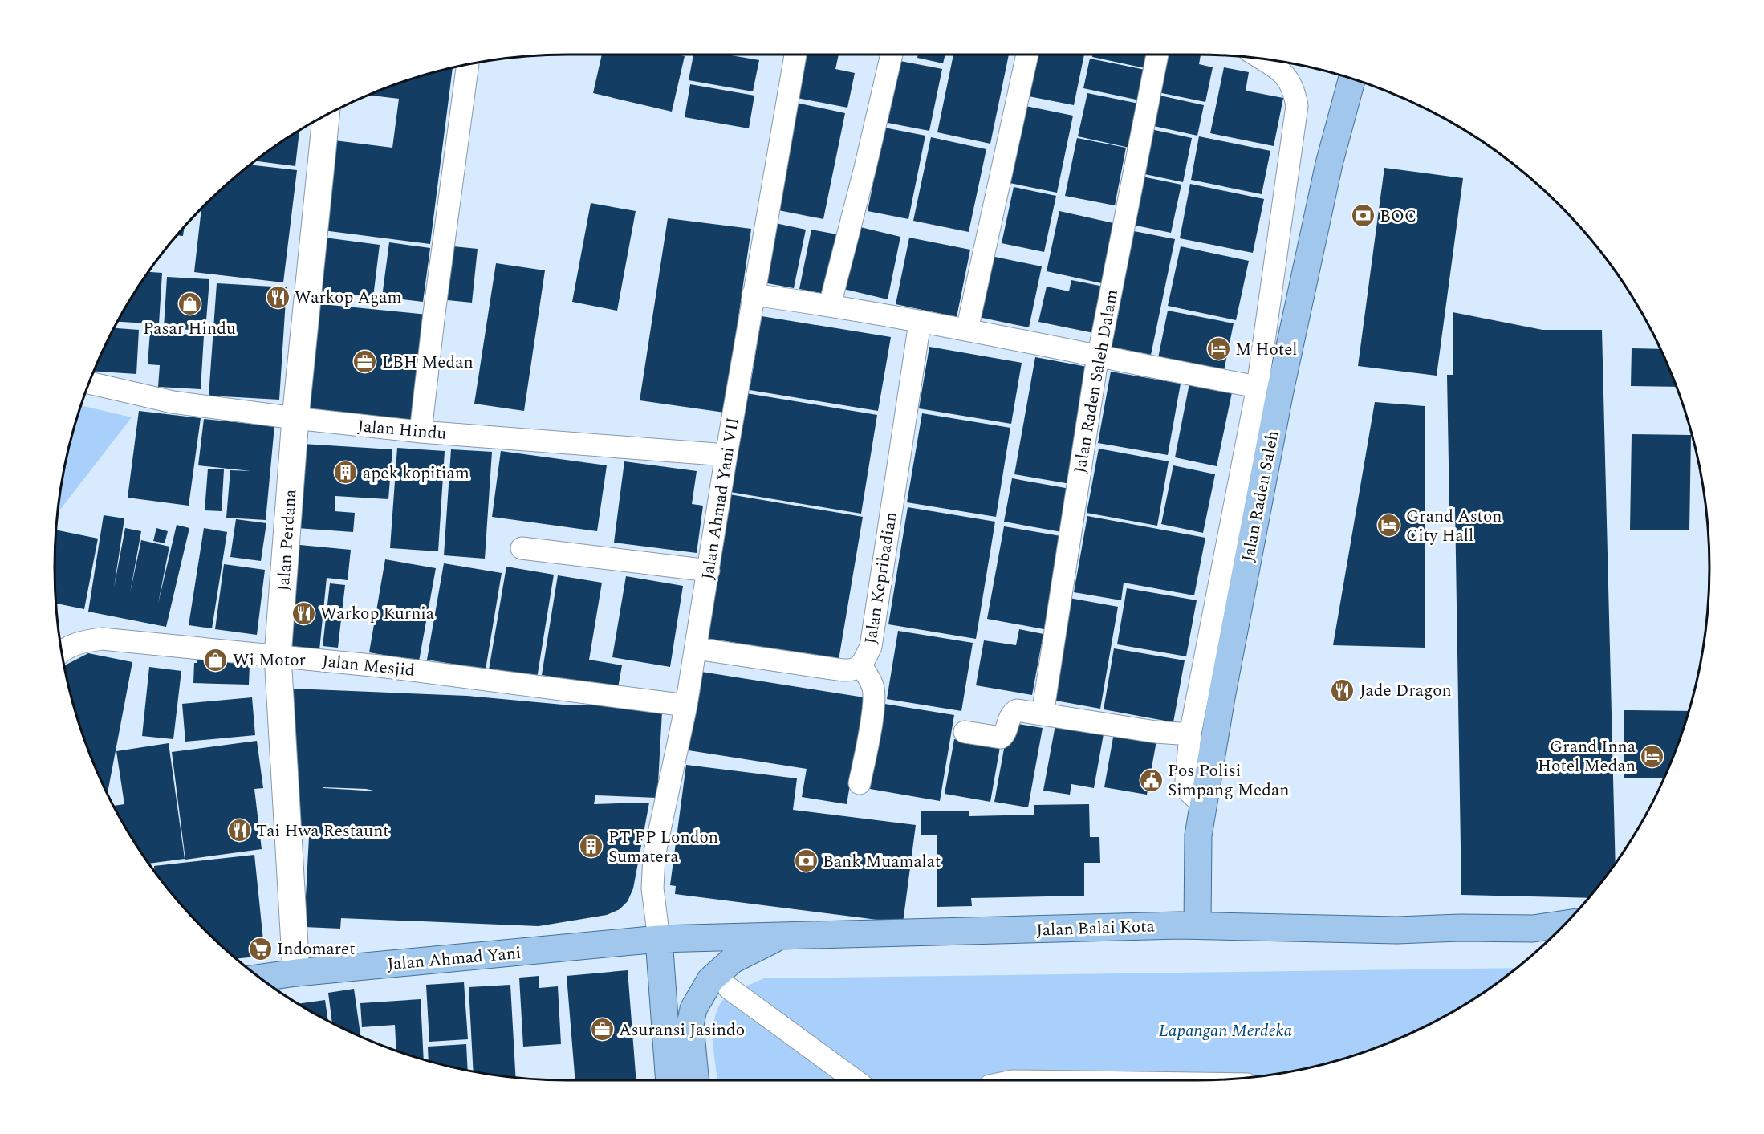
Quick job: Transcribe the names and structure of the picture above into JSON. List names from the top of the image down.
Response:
{
  "streets": {
    "main road": [
      "Jalan Raden Saleh",
      "Jalan Perdana",
      "Jalan Balai Kota",
      "Jalan Ahmad Yani"
    ],
    "street": [
      "Jalan Raden Saleh Dalam",
      "Jalan Hindu",
      "Jalan Ahmad Yani VII",
      "Jalan Kepribadian",
      "Jalan Mesjid"
    ]
  },
  "crossings": [
    ["Jalan Hindu", "Jalan Ahmad Yani VII"],
    ["Jalan Hindu", "Jalan Perdana"],
    ["Jalan Raden Saleh", "Jalan Balai Kota"],
    ["Jalan Ahmad Yani VII", "Jalan Kepribadian"],
    ["Jalan Ahmad Yani VII", "Jalan Mesjid"],
    ["Jalan Ahmad Yani VII", "Jalan Balai Kota"],
    ["Jalan Ahmad Yani VII", "Jalan Ahmad Yani"],
    ["Jalan Perdana", "Jalan Mesjid"],
    ["Jalan Perdana", "Jalan Ahmad Yani"],
    ["Jalan Balai Kota", "Jalan Ahmad Yani"]
  ],
  "parks": ["Lapangan Merdeka"],
  "places": {
    "bank": ["BOC", "Bank Muamalat"],
    "restaurant": [
      "Warkop Agam",
      "Warkop Kurnia",
      "Jade Dragon",
      "Tai Hwa Restaunt"
    ],
    "shop": ["Pasar Hindu", "Wi Motor"],
    "hotel": ["M Hotel", "Grand Aston City Hall", "Grand Inna Hotel Medan"],
    "office": ["LBH Medan", "Asuransi Jasindo"],
    "building": ["apek kopitiam", "PT PP London Sumatera"],
    "public building": ["Pos Polisi Simpang Medan"],
    "supermarket": ["Indomaret"]
  }
}
